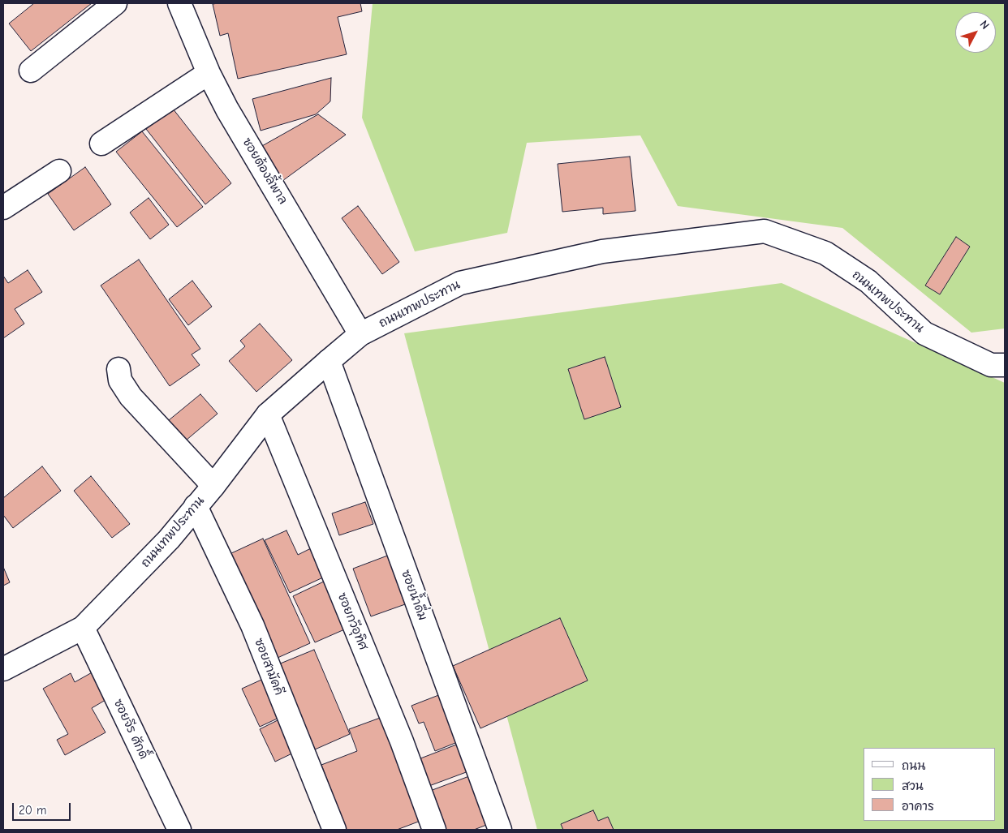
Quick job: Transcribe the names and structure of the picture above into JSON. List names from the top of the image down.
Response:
{
  "streets": {
    "street": [
      "ซอยต้องลี้พาล",
      "ถนนเทพประทาน",
      "ซอยน้ำดื่ม",
      "ซอยกวีอุทิศ",
      "ซอยสามัคคี",
      "ซอยจีร ศักดิ์"
    ]
  },
  "crossings": [
    ["ซอยต้องลี้พาล", "ถนนเทพประทาน"],
    ["ถนนเทพประทาน", "ซอยน้ำดื่ม"],
    ["ถนนเทพประทาน", "ซอยกวีอุทิศ"],
    ["ถนนเทพประทาน", "ซอยสามัคคี"],
    ["ถนนเทพประทาน", "ซอยจีร ศักดิ์"]
  ],
  "legend": ["ถนน", "สวน", "อาคาร"],
  "scale_bar": "20 m",
  "north": "top right"
}
